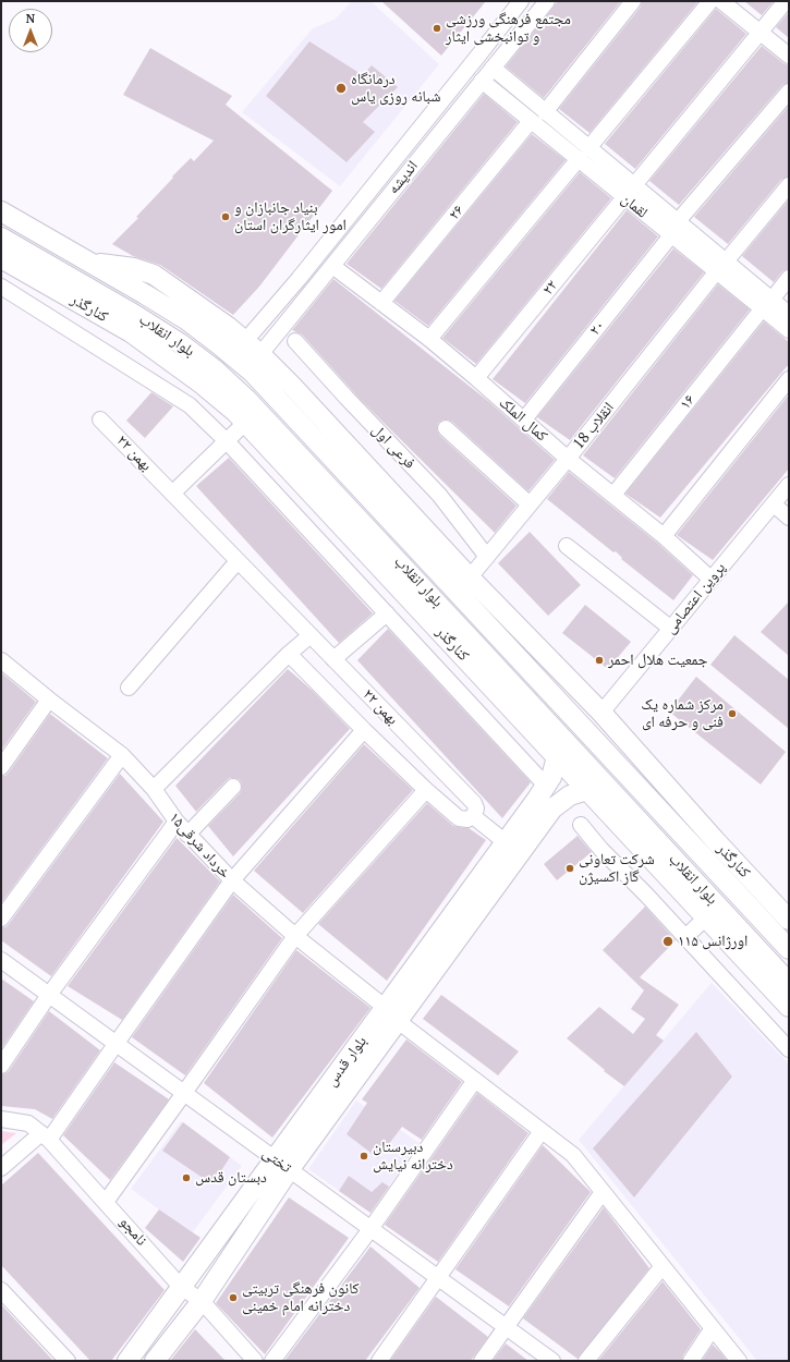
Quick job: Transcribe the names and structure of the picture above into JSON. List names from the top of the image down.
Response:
{
  "streets": {
    "main road": ["کنارگذر", "بلوار انقلاب", "بلوار قدس"],
    "street": [
      "اندیشه",
      "لقمان",
      "۲۶",
      "۲۲",
      "۲۰",
      "۱۶",
      "کمال الملک",
      "انقلاب 18",
      "فرعی اول",
      "۲۲ بهمن",
      "پروین اعتصامی",
      "۱۵خرداد شرقی",
      "تختی",
      "نامجو"
    ]
  },
  "crossings": [
    ["اندیشه", "لقمان"],
    ["اندیشه", "کنارگذر"],
    ["اندیشه", "کمال الملک"],
    ["لقمان", "۲۶"],
    ["لقمان", "۲۲"],
    ["لقمان", "۲۰"],
    ["لقمان", "۱۶"],
    ["لقمان", "انقلاب 18"],
    ["۲۶", "کمال الملک"],
    ["۲۲", "کمال الملک"],
    ["کنارگذر", "بلوار انقلاب"],
    ["کنارگذر", "انقلاب 18"],
    ["کنارگذر", "پروین اعتصامی"],
    ["کنارگذر", "بلوار قدس"],
    ["۲۰", "کمال الملک"],
    ["۱۶", "کمال الملک"],
    ["کمال الملک", "انقلاب 18"],
    ["کمال الملک", "پروین اعتصامی"],
    ["انقلاب 18", "فرعی اول"],
    ["۱۵خرداد شرقی", "بلوار قدس"],
    ["بلوار قدس", "تختی"],
    ["بلوار قدس", "نامجو"]
  ],
  "places": [
    "مجتمع فرهنگی ورزشی و توانبخشی ایثار",
    "درمانگاه شبانه روزی یاس",
    "بنیاد جانبازان و امور ایثارگران استان",
    "جمعیت هلال احمر",
    "مرکز شماره یک فنی و حرفه ای",
    "شرکت تعاونی گاز اکسیژن",
    "اورژانس ۱۱۵",
    "دبیرستان دخترانه نیایش",
    "دبستان قدس",
    "کانون فرهنگی تربیتی دخترانه امام خمینی"
  ],
  "north": "top"
}
